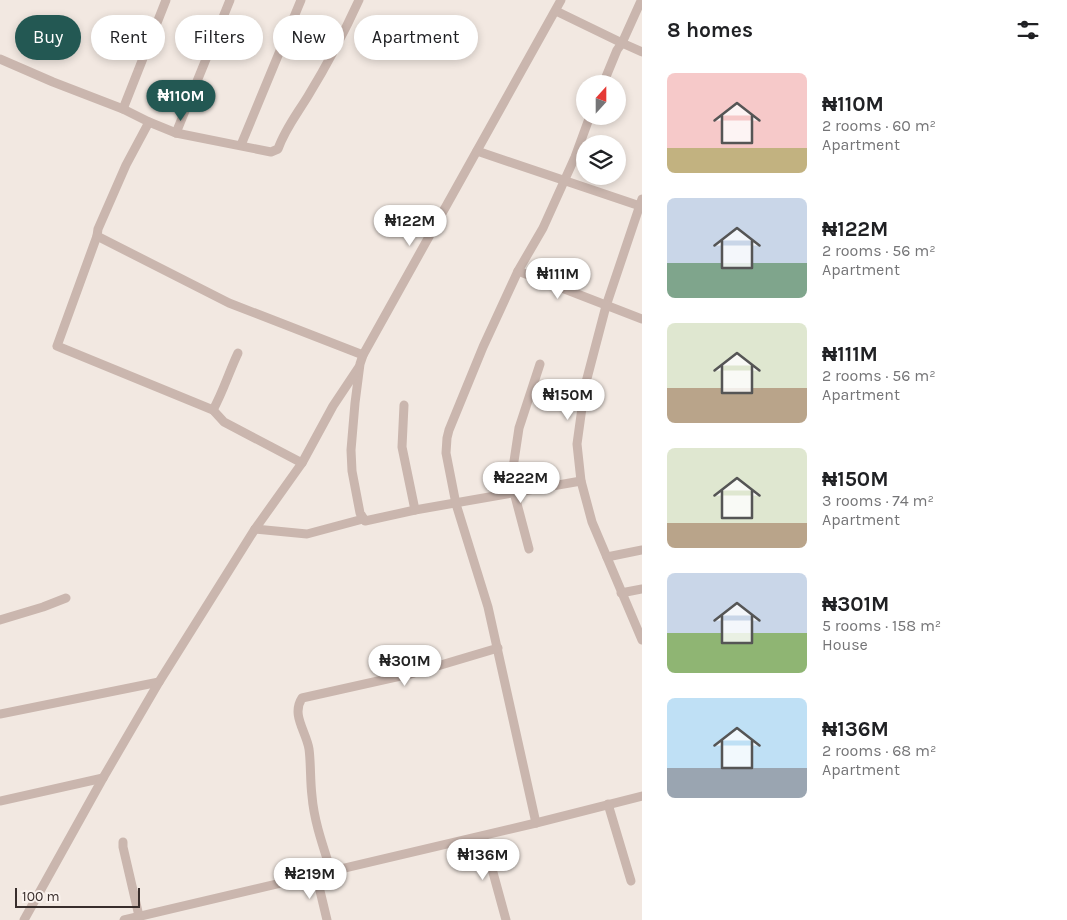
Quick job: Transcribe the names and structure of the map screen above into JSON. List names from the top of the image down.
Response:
{
  "scale_bar": "100 m",
  "north": "top",
  "page": {
    "heading": "8 homes",
    "chip": [
      "Buy",
      "Rent",
      "Filters",
      "New",
      "Apartment"
    ],
    "list": [
      {
        "name": "₦110M",
        "note": "2 rooms · 60 m² · Apartment"
      },
      {
        "name": "₦122M",
        "note": "2 rooms · 56 m² · Apartment"
      },
      {
        "name": "₦111M",
        "note": "2 rooms · 56 m² · Apartment"
      },
      {
        "name": "₦150M",
        "note": "3 rooms · 74 m² · Apartment"
      },
      {
        "name": "₦301M",
        "note": "5 rooms · 158 m² · House"
      },
      {
        "name": "₦136M",
        "note": "2 rooms · 68 m² · Apartment"
      }
    ],
    "price": [
      "₦110M",
      "₦122M",
      "₦111M",
      "₦150M",
      "₦222M",
      "₦301M",
      "₦136M",
      "₦219M"
    ],
    "scale": "100 m"
  }
}
